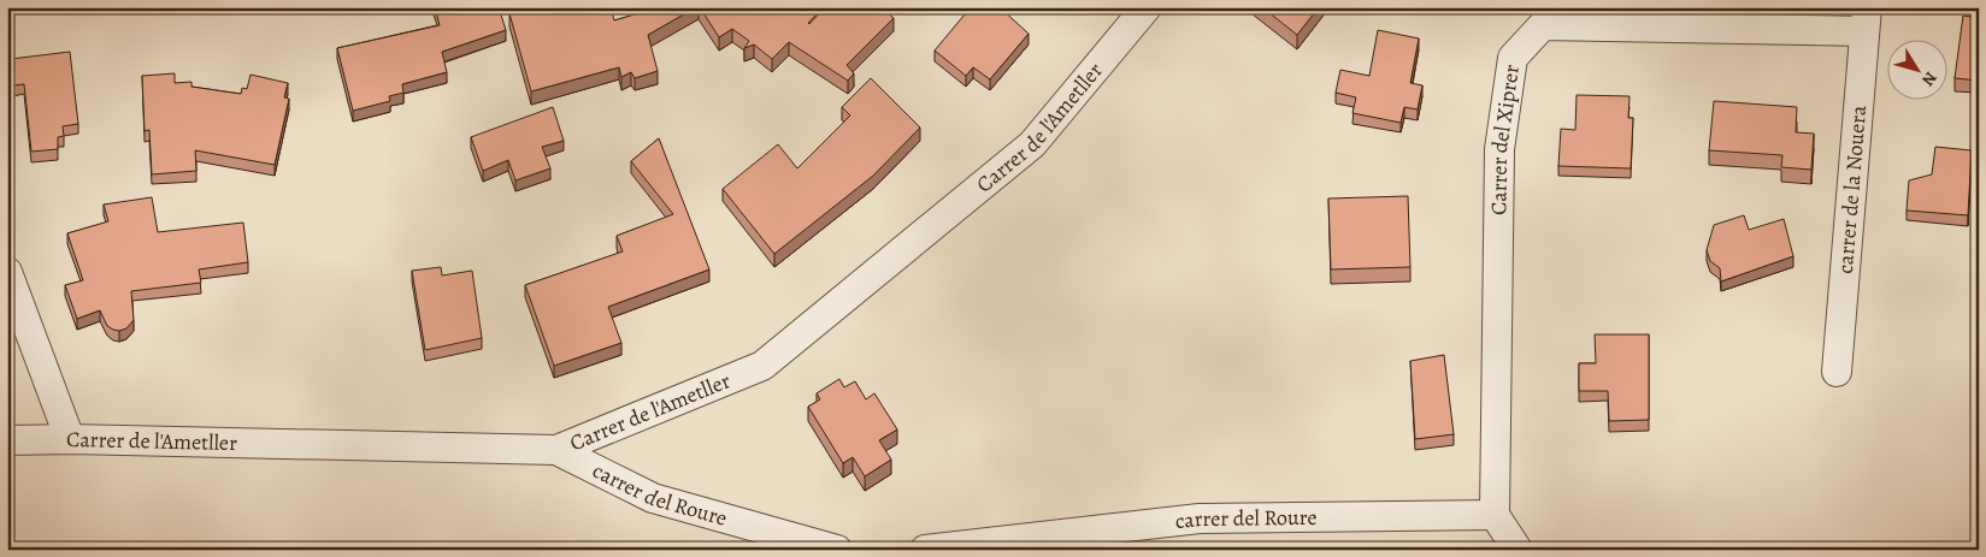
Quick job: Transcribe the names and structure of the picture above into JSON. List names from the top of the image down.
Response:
{
  "streets": {
    "street": [
      "Carrer de l'Ametller",
      "Carrer del Xiprer",
      "carrer de la Nouera",
      "carrer del Roure"
    ]
  },
  "crossings": [
    ["Carrer de l'Ametller", "carrer del Roure"],
    ["Carrer del Xiprer", "carrer de la Nouera"],
    ["Carrer del Xiprer", "carrer del Roure"]
  ],
  "north": "bottom right"
}
